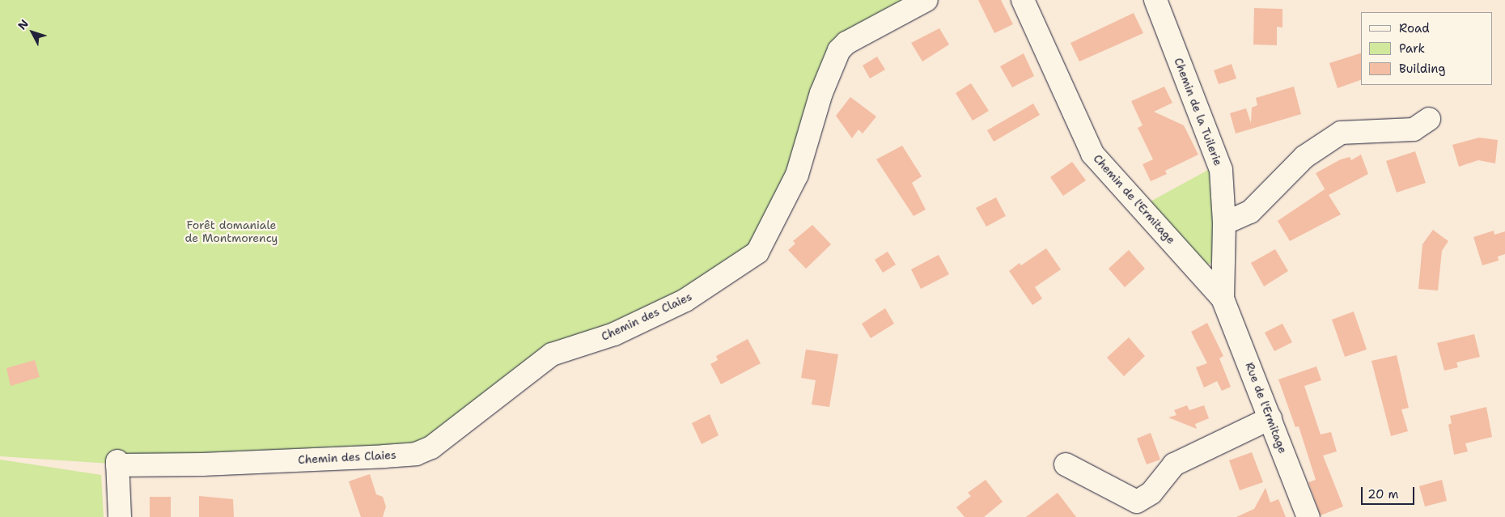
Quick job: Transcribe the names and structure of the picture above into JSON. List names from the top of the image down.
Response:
{
  "streets": {
    "street": [
      "Chemin de la Tuilerie",
      "Chemin de l'Ermitage",
      "Chemin des Claies",
      "Rue de l'Ermitage"
    ]
  },
  "crossings": [
    ["Chemin de la Tuilerie", "Chemin de l'Ermitage"],
    ["Chemin de la Tuilerie", "Rue de l'Ermitage"],
    ["Chemin de l'Ermitage", "Rue de l'Ermitage"]
  ],
  "parks": ["Forêt domaniale de Montmorency"],
  "legend": ["Road", "Park", "Building"],
  "scale_bar": "20 m",
  "north": "top left"
}
